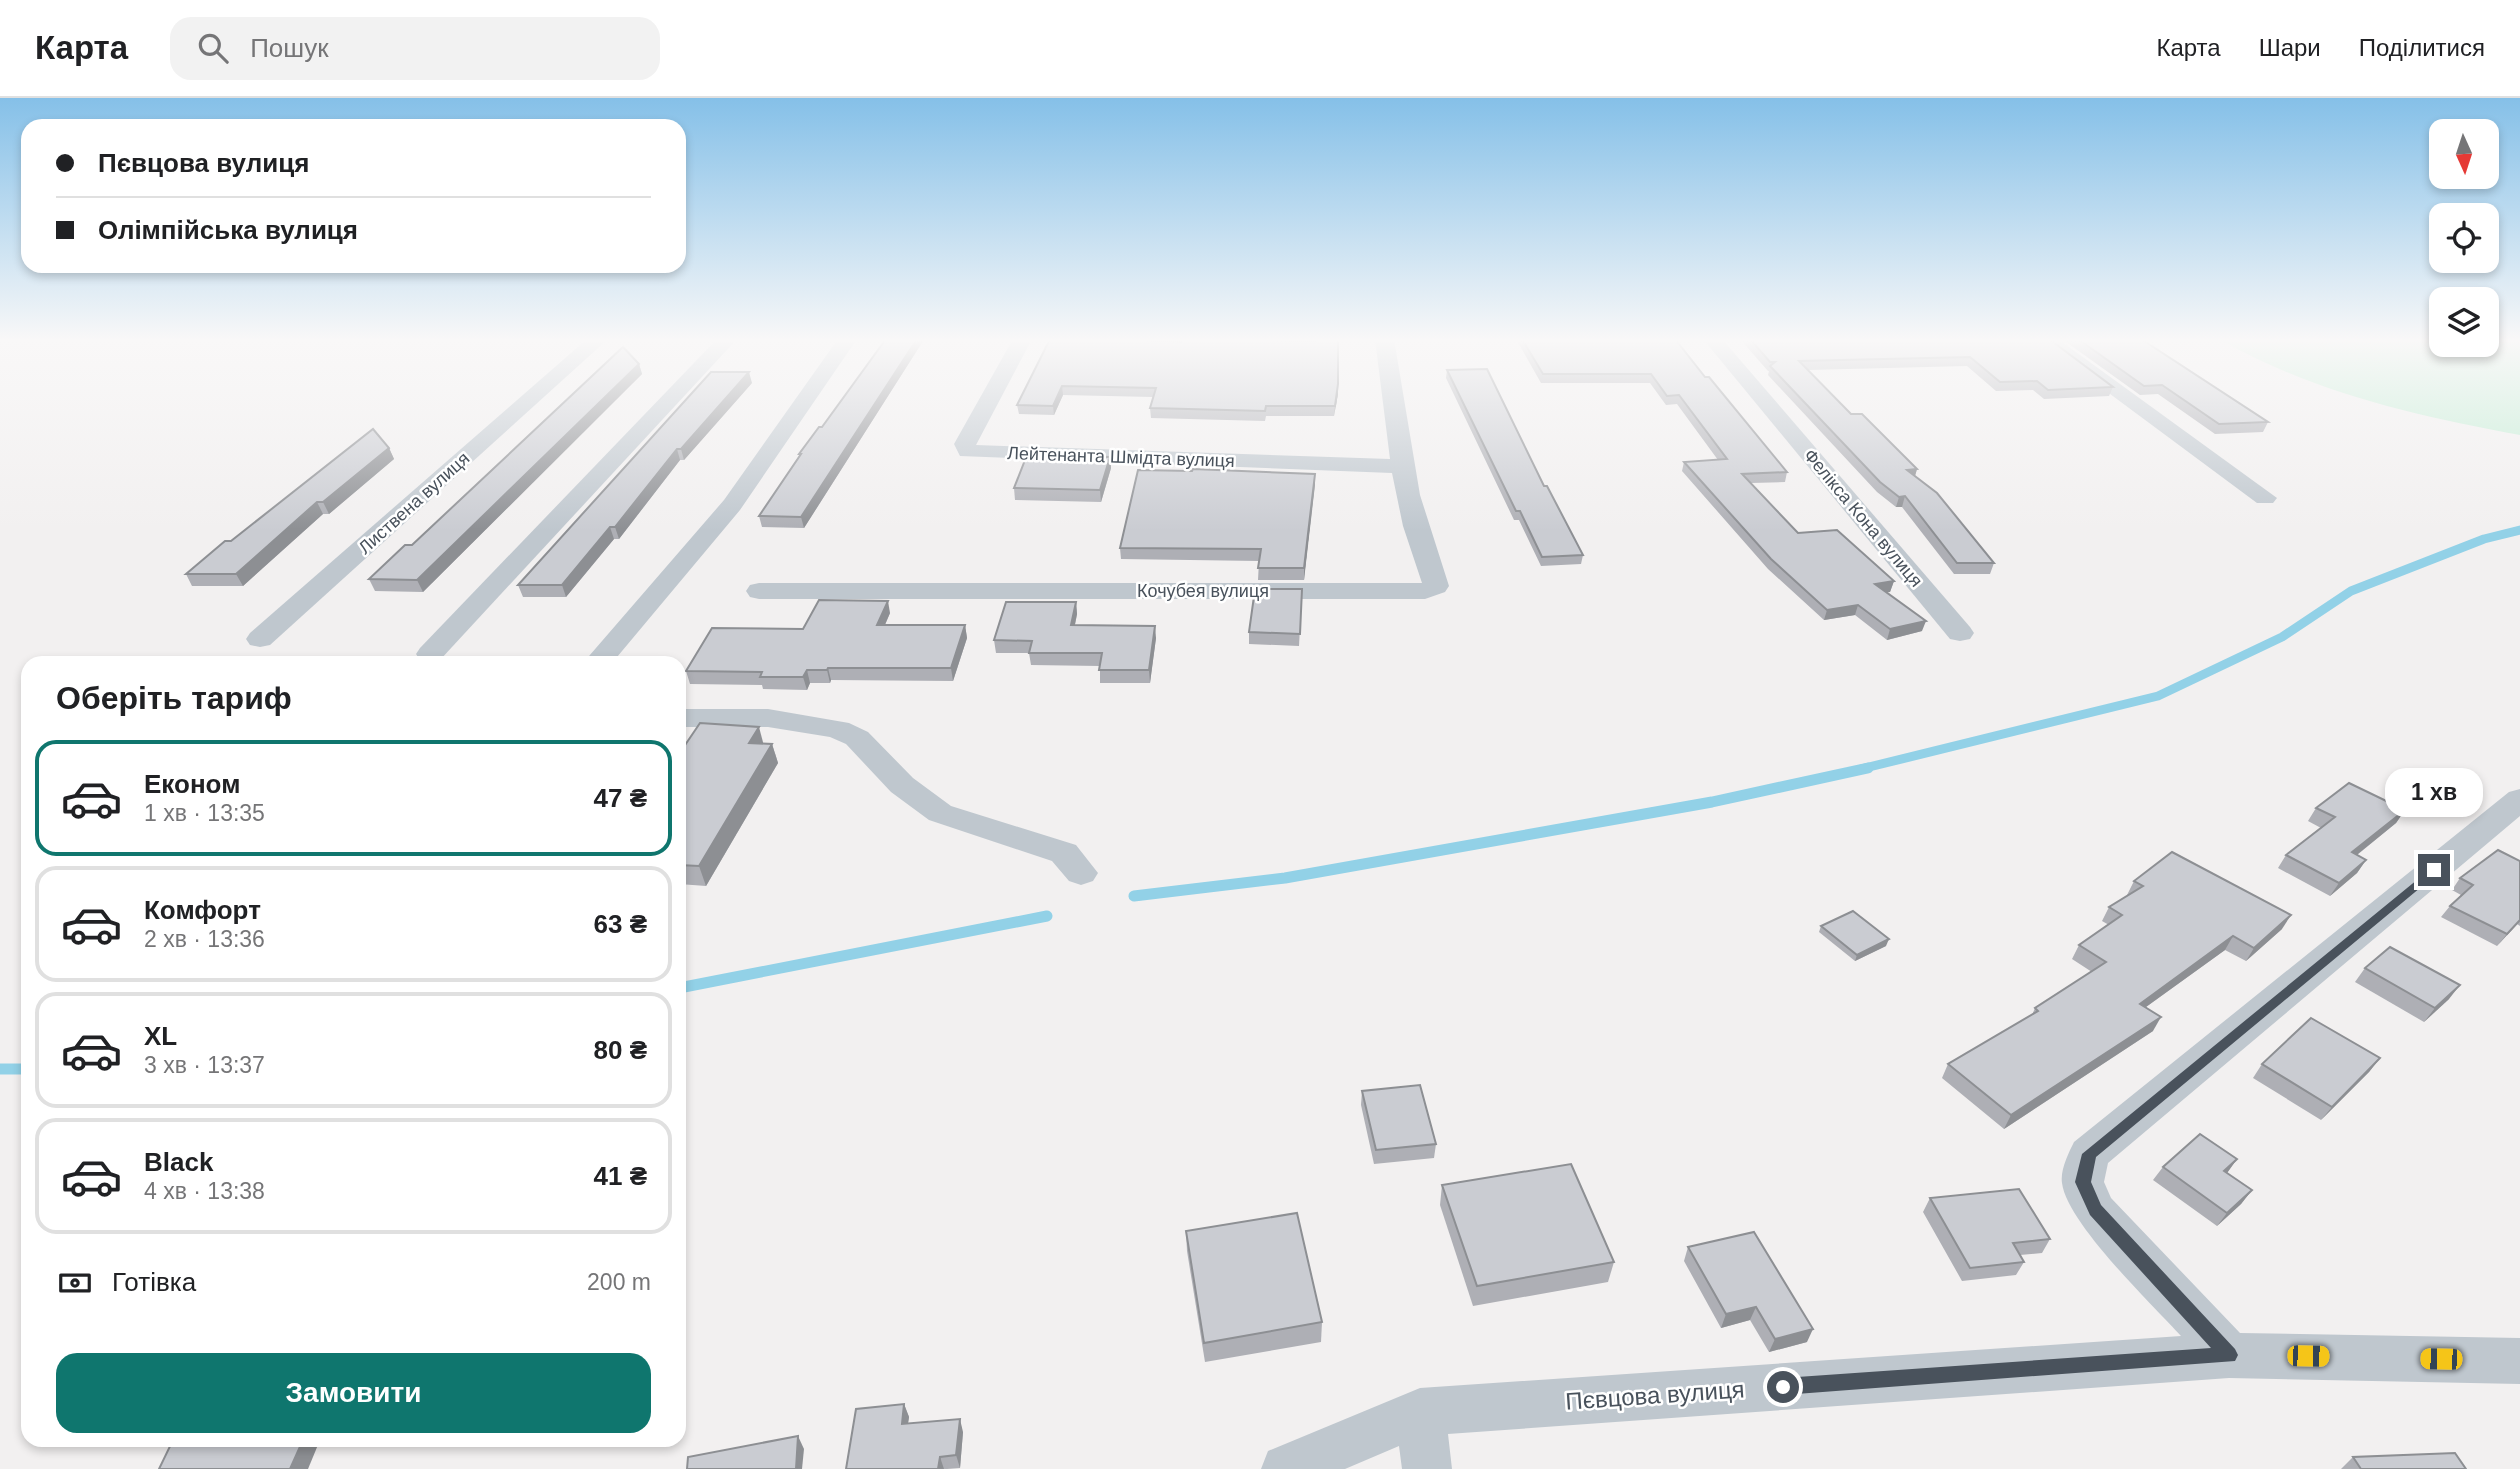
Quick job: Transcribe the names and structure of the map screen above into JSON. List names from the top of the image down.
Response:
{
  "streets": {
    "street": [
      "Лейтенанта Шмідта вулиця",
      "Листвена вулиця",
      "Фелікса Кона вулиця",
      "Кочубея вулиця",
      "Пєвцова вулиця"
    ]
  },
  "crossings": [
    ["Лейтенанта Шмідта вулиця", "Кочубея вулиця"]
  ],
  "north": "bottom",
  "page": {
    "header": "Карта",
    "search": "Пошук",
    "nav": ["Карта", "Шари", "Поділитися"],
    "banner": ["Пєвцова вулиця", "Олімпійська вулиця"],
    "heading": "Оберіть тариф",
    "list": [
      {
        "name": "Економ",
        "note": "1 хв · 13:35",
        "value": "47 ₴"
      },
      {
        "name": "Комфорт",
        "note": "2 хв · 13:36",
        "value": "63 ₴"
      },
      {
        "name": "XL",
        "note": "3 хв · 13:37",
        "value": "80 ₴"
      },
      {
        "name": "Black",
        "note": "4 хв · 13:38",
        "value": "41 ₴"
      }
    ],
    "bubble": "1 хв",
    "pay": ["Готівка", "200 m"],
    "buttons": "Замовити"
  }
}
